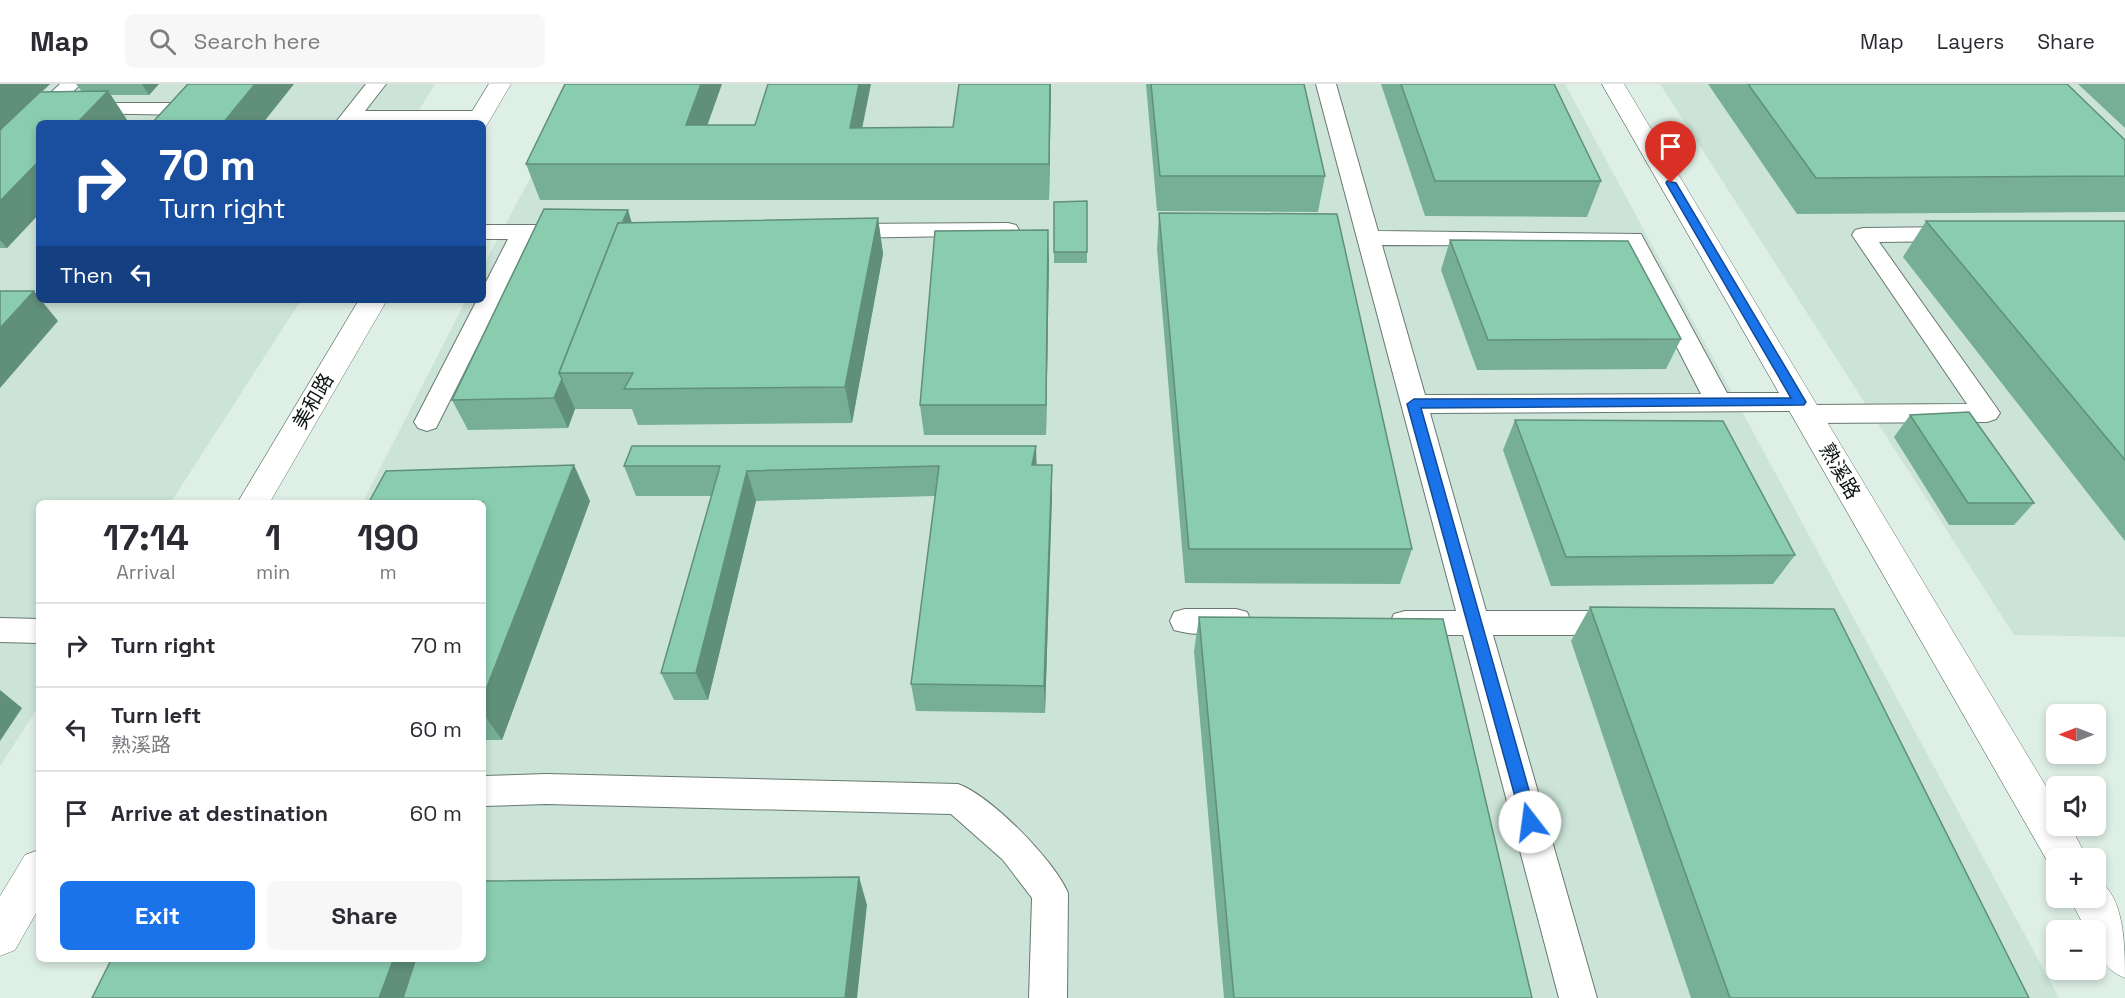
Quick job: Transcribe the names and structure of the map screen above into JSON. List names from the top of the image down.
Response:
{
  "streets": {
    "street": ["美和路", "熟溪路"]
  },
  "north": "left",
  "page": {
    "header": "Map",
    "search": "Search here",
    "nav": ["Map", "Layers", "Share"],
    "turn": ["70 m", "Turn right"],
    "then": "Then",
    "eta": [
      "17:14",
      "Arrival",
      "1",
      "min",
      "190",
      "m"
    ],
    "list": [
      {
        "name": "Turn right",
        "value": "70 m"
      },
      {
        "name": "Turn left",
        "note": "熟溪路",
        "value": "60 m"
      },
      {
        "name": "Arrive at destination",
        "value": "60 m"
      }
    ],
    "map_buttons": ["+", "−"],
    "buttons": ["Exit", "Share"]
  }
}
